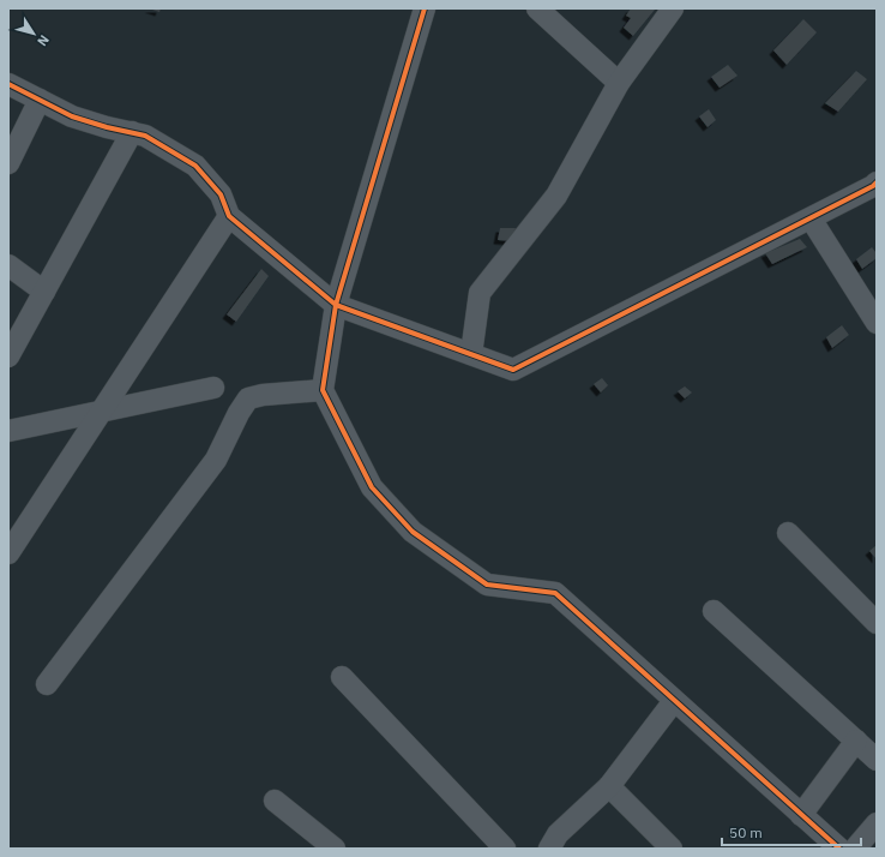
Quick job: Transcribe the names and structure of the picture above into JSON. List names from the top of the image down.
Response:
{
  "scale_bar": "50 m",
  "north": "bottom right"
}
